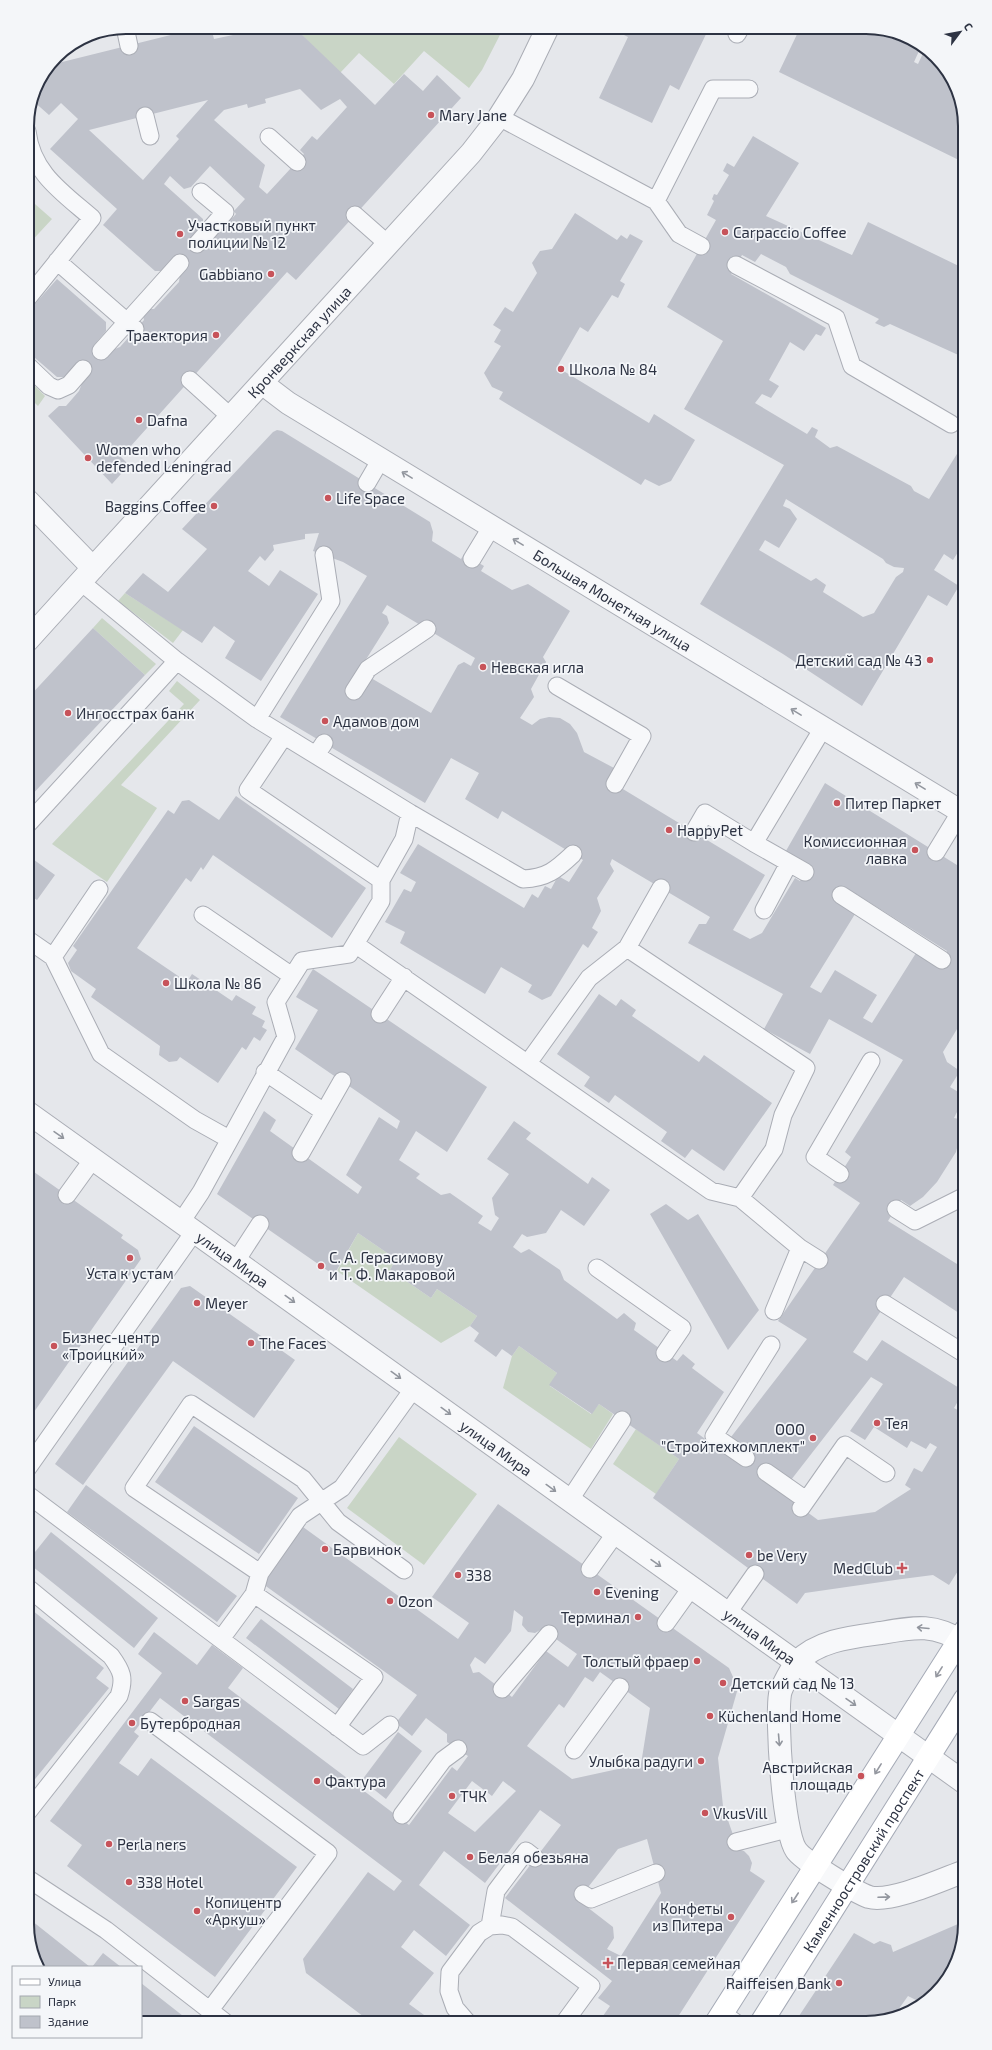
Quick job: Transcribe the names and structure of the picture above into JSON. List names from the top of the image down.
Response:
{
  "streets": {
    "main road": ["Каменноостровский проспект"],
    "street": ["Кронверкская улица", "Большая Монетная улица", "улица Мира"]
  },
  "crossings": [
    ["Кронверкская улица", "Большая Монетная улица"],
    ["улица Мира", "Каменноостровский проспект"]
  ],
  "one_way": ["Большая Монетная улица", "улица Мира"],
  "places": {
    "other": [
      "Mary Jane",
      "Carpaccio Coffee",
      "Участковый пункт полиции № 12",
      "Gabbiano",
      "Траектория",
      "Школа № 84",
      "Dafna",
      "Women who defended Leningrad",
      "Life Space",
      "Baggins Coffee",
      "Детский сад № 43",
      "Невская игла",
      "Ингосстрах банк",
      "Адамов дом",
      "Питер Паркет",
      "HappyPet",
      "Комиссионная лавка",
      "Школа № 86",
      "Уста к устам",
      "С. А. Герасимову и Т. Ф. Макаровой",
      "Meyer",
      "The Faces",
      "Бизнес-центр «Троицкий»",
      "Тея",
      "ООО \"Стройтехкомплект\"",
      "Барвинок",
      "be Very",
      "338",
      "Evening",
      "Ozon",
      "Терминал",
      "Толстый фраер",
      "Детский сад № 13",
      "Sargas",
      "Küchenland Home",
      "Бутербродная",
      "Улыбка радуги",
      "Австрийская площадь",
      "Фактура",
      "ТЧК",
      "VkusVill",
      "Perla ners",
      "Белая обезьяна",
      "338 Hotel",
      "Копицентр «Аркуш»",
      "Конфеты из Питера",
      "Raiffeisen Bank"
    ],
    "health": ["MedClub", "Первая семейная"]
  },
  "legend": ["Улица", "Парк", "Здание"],
  "north": "top right"
}
